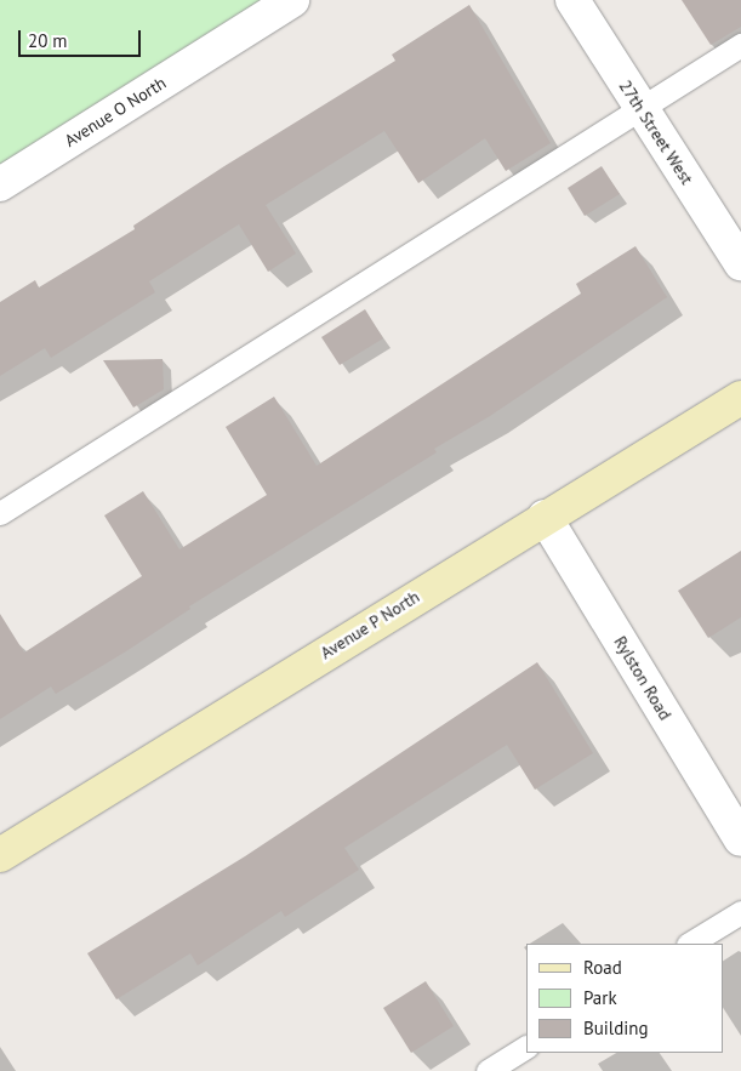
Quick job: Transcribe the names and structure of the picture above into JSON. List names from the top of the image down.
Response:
{
  "streets": {
    "main road": ["Avenue P North"],
    "street": ["Avenue O North", "27th Street West", "Rylston Road"]
  },
  "crossings": [
    ["Avenue P North", "Rylston Road"]
  ],
  "legend": ["Road", "Park", "Building"],
  "scale_bar": "20 m"
}
